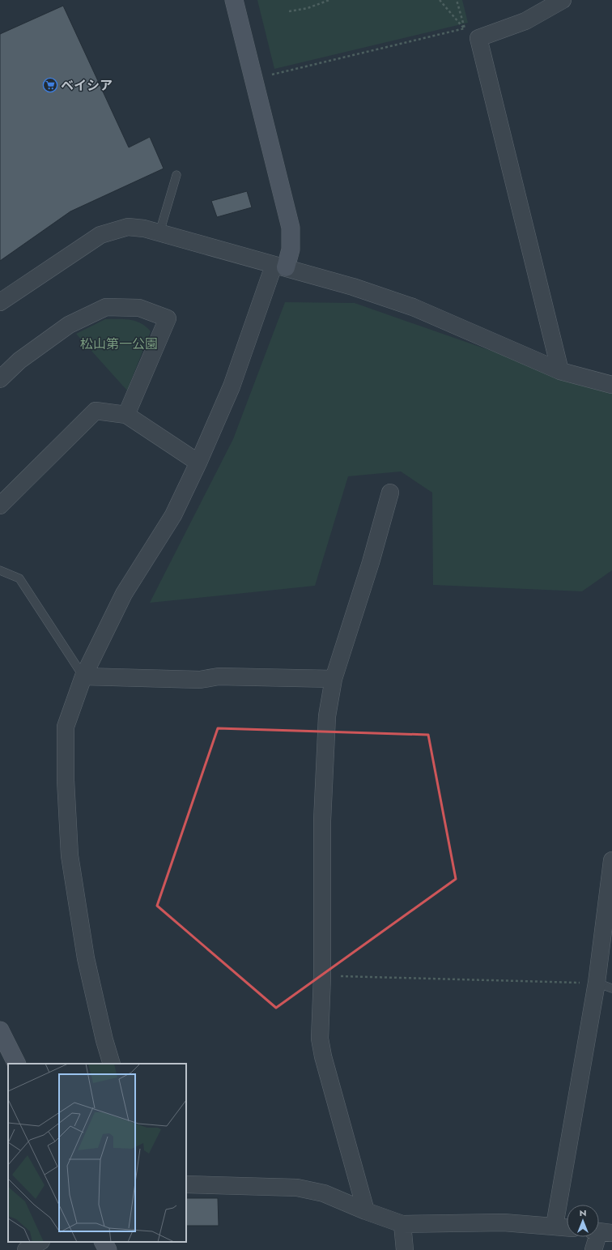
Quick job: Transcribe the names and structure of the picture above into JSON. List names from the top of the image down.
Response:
{
  "parks": ["松山第一公園"],
  "places": {
    "supermarket": ["ベイシア"]
  },
  "north": "top"
}
